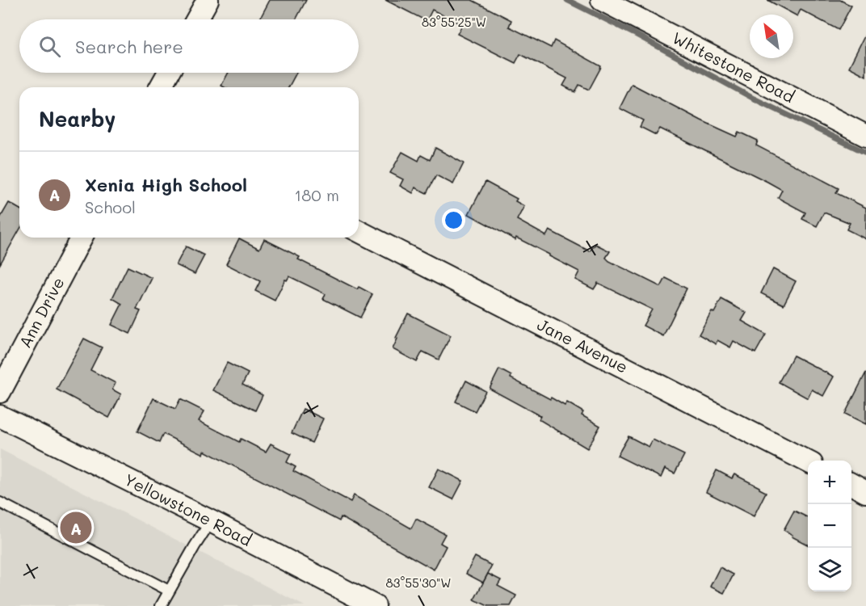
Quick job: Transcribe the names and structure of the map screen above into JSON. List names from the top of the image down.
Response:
{
  "streets": {
    "street": [
      "Whitestone Road",
      "Ann Drive",
      "Jane Avenue",
      "Yellowstone Road"
    ]
  },
  "north": "top left",
  "page": {
    "search": "Search here",
    "heading": "Nearby",
    "list": [
      {
        "mark": "A",
        "name": "Xenia High School",
        "note": "School",
        "value": "180 m"
      }
    ],
    "map_buttons": ["+", "−"],
    "pins": "A"
  },
  "coordinates": ["83°55'25\"W", "83°55'30\"W"]
}
